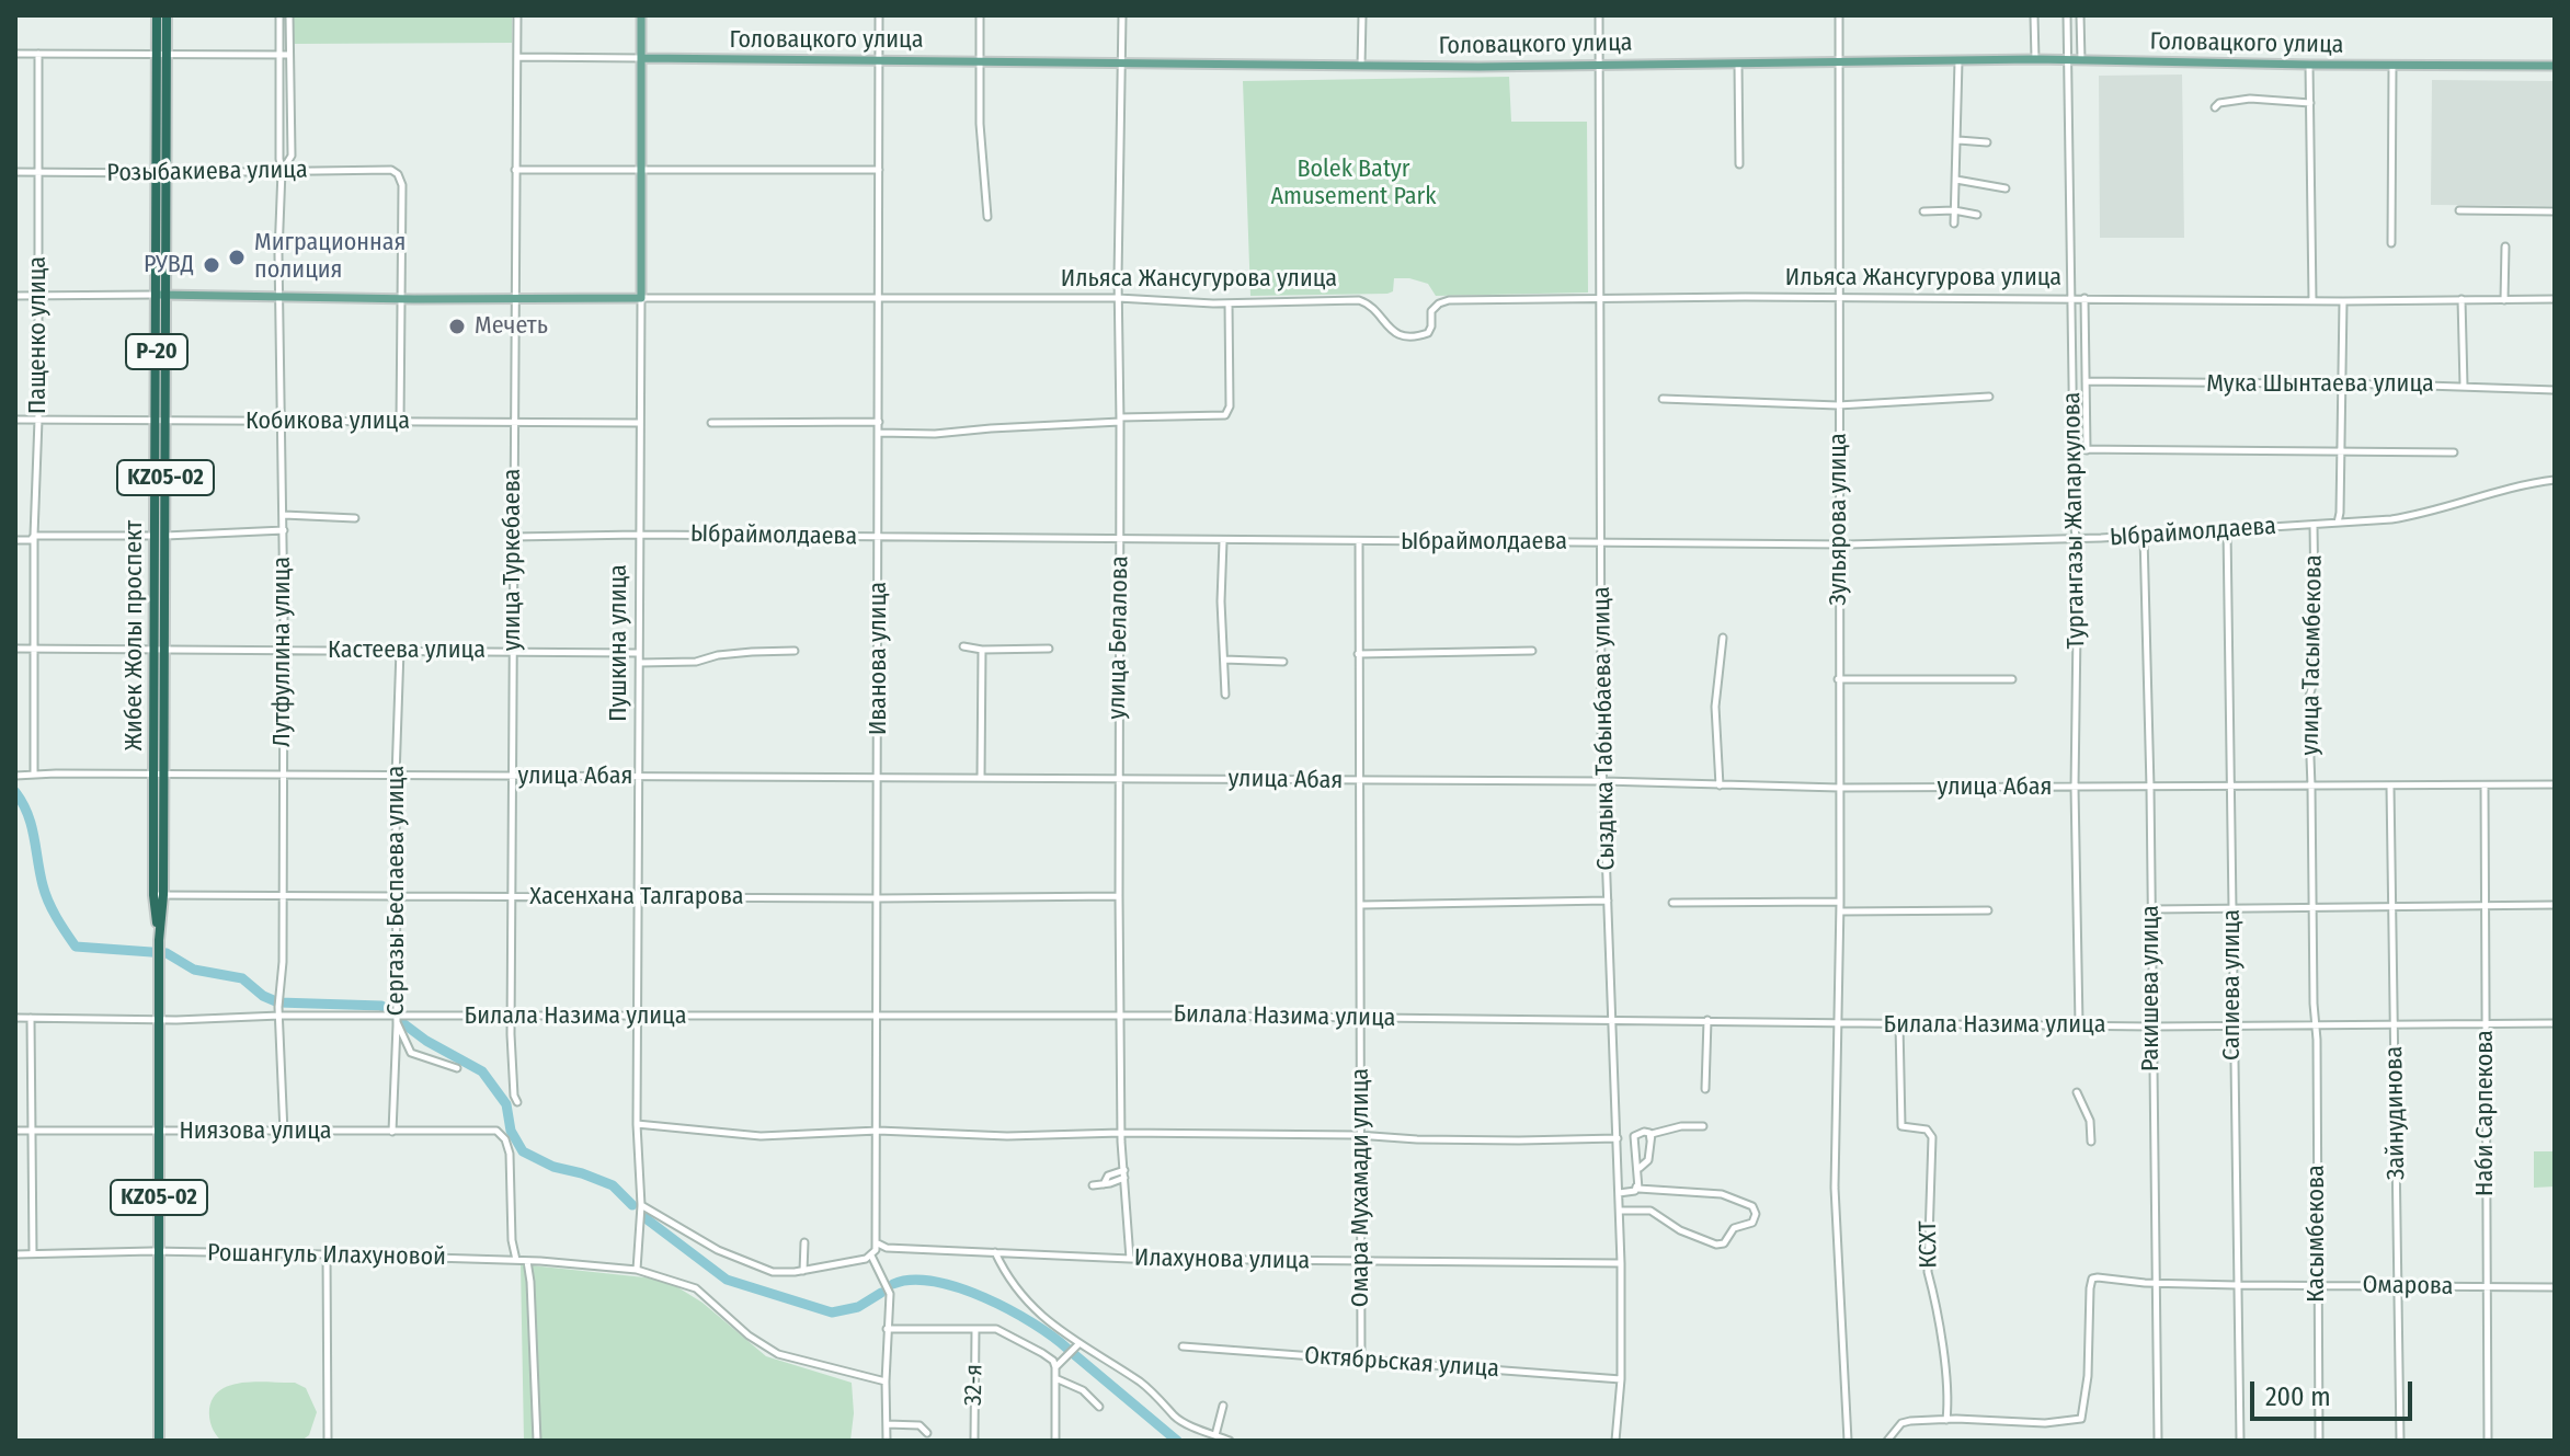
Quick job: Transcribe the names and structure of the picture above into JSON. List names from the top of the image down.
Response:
{
  "streets": {
    "highway": ["Р-20", "KZ05-02", "Жибек Жолы проспект"],
    "main road": ["Головацкого улица", "Ильяса Жансугурова улица", "Пушкина улица"],
    "street": [
      "Розыбакиева улица",
      "Пащенко улица",
      "Мука Шынтаева улица",
      "Кобикова улица",
      "Зульярова улица",
      "Тургангазы Жапаркулова",
      "Ыбраймолдаева",
      "улица Туркебаева",
      "улица Белалова",
      "Кастеева улица",
      "Лутфуллина улица",
      "улица Тасымбекова",
      "Иванова улица",
      "Сыздыка Табынбаева улица",
      "улица Абая",
      "Сергазы Беспаева улица",
      "Хасенхана Талгарова",
      "Сапиева улица",
      "Ракишева улица",
      "Билала Назима улица",
      "Зайнудинова",
      "Наби Сарпекова",
      "Ниязова улица",
      "Омара Мухамади улица",
      "Касымбекова",
      "КСХТ",
      "Рошангуль Илахуновой",
      "Илахунова улица",
      "Омарова",
      "Октябрьская улица",
      "32-я"
    ]
  },
  "crossings": [
    ["Головацкого улица", "Зульярова улица"],
    ["Головацкого улица", "Тургангазы Жапаркулова"],
    ["Головацкого улица", "улица Туркебаева"],
    ["Головацкого улица", "улица Белалова"],
    ["Головацкого улица", "Пушкина улица"],
    ["Головацкого улица", "Иванова улица"],
    ["Головацкого улица", "Сыздыка Табынбаева улица"],
    ["Розыбакиева улица", "Ильяса Жансугурова улица"],
    ["Розыбакиева улица", "Пащенко улица"],
    ["Розыбакиева улица", "Жибек Жолы проспект"],
    ["Розыбакиева улица", "Лутфуллина улица"],
    ["Ильяса Жансугурова улица", "Пащенко улица"],
    ["Ильяса Жансугурова улица", "Зульярова улица"],
    ["Ильяса Жансугурова улица", "Тургангазы Жапаркулова"],
    ["Ильяса Жансугурова улица", "улица Туркебаева"],
    ["Ильяса Жансугурова улица", "Жибек Жолы проспект"],
    ["Ильяса Жансугурова улица", "улица Белалова"],
    ["Ильяса Жансугурова улица", "Пушкина улица"],
    ["Ильяса Жансугурова улица", "Лутфуллина улица"],
    ["Ильяса Жансугурова улица", "Иванова улица"],
    ["Ильяса Жансугурова улица", "Сыздыка Табынбаева улица"],
    ["Пащенко улица", "Кобикова улица"],
    ["Пащенко улица", "Кастеева улица"],
    ["Пащенко улица", "улица Абая"],
    ["Кобикова улица", "улица Туркебаева"],
    ["Кобикова улица", "Жибек Жолы проспект"],
    ["Кобикова улица", "Пушкина улица"],
    ["Кобикова улица", "Лутфуллина улица"],
    ["Зульярова улица", "Ыбраймолдаева"],
    ["Зульярова улица", "улица Абая"],
    ["Зульярова улица", "Билала Назима улица"],
    ["Тургангазы Жапаркулова", "Ыбраймолдаева"],
    ["Тургангазы Жапаркулова", "улица Абая"],
    ["Тургангазы Жапаркулова", "Билала Назима улица"],
    ["Ыбраймолдаева", "улица Туркебаева"],
    ["Ыбраймолдаева", "улица Белалова"],
    ["Ыбраймолдаева", "Пушкина улица"],
    ["Ыбраймолдаева", "улица Тасымбекова"],
    ["Ыбраймолдаева", "Иванова улица"],
    ["Ыбраймолдаева", "Сыздыка Табынбаева улица"],
    ["Ыбраймолдаева", "Сапиева улица"],
    ["Ыбраймолдаева", "Ракишева улица"],
    ["Ыбраймолдаева", "Омара Мухамади улица"],
    ["улица Туркебаева", "Кастеева улица"],
    ["улица Туркебаева", "улица Абая"],
    ["улица Туркебаева", "Хасенхана Талгарова"],
    ["улица Туркебаева", "Билала Назима улица"],
    ["Жибек Жолы проспект", "Кастеева улица"],
    ["Жибек Жолы проспект", "улица Абая"],
    ["Жибек Жолы проспект", "Хасенхана Талгарова"],
    ["Жибек Жолы проспект", "Билала Назима улица"],
    ["Жибек Жолы проспект", "Ниязова улица"],
    ["Жибек Жолы проспект", "Рошангуль Илахуновой"],
    ["улица Белалова", "улица Абая"],
    ["улица Белалова", "Хасенхана Талгарова"],
    ["улица Белалова", "Билала Назима улица"],
    ["улица Белалова", "Илахунова улица"],
    ["Пушкина улица", "Кастеева улица"],
    ["Пушкина улица", "улица Абая"],
    ["Пушкина улица", "Хасенхана Талгарова"],
    ["Пушкина улица", "Билала Назима улица"],
    ["Пушкина улица", "Рошангуль Илахуновой"],
    ["Кастеева улица", "Лутфуллина улица"],
    ["Кастеева улица", "Сергазы Беспаева улица"],
    ["Лутфуллина улица", "улица Абая"],
    ["Лутфуллина улица", "Хасенхана Талгарова"],
    ["Лутфуллина улица", "Билала Назима улица"],
    ["Лутфуллина улица", "Ниязова улица"],
    ["улица Тасымбекова", "улица Абая"],
    ["улица Тасымбекова", "Касымбекова"],
    ["Иванова улица", "улица Абая"],
    ["Иванова улица", "Хасенхана Талгарова"],
    ["Иванова улица", "Билала Назима улица"],
    ["Иванова улица", "Илахунова улица"],
    ["Сыздыка Табынбаева улица", "улица Абая"],
    ["Сыздыка Табынбаева улица", "Билала Назима улица"],
    ["Сыздыка Табынбаева улица", "Илахунова улица"],
    ["Сыздыка Табынбаева улица", "Октябрьская улица"],
    ["улица Абая", "Сергазы Беспаева улица"],
    ["улица Абая", "Сапиева улица"],
    ["улица Абая", "Ракишева улица"],
    ["улица Абая", "Зайнудинова"],
    ["улица Абая", "Наби Сарпекова"],
    ["улица Абая", "Омара Мухамади улица"],
    ["Сергазы Беспаева улица", "Хасенхана Талгарова"],
    ["Сергазы Беспаева улица", "Билала Назима улица"],
    ["Сергазы Беспаева улица", "Ниязова улица"],
    ["Сапиева улица", "Билала Назима улица"],
    ["Сапиева улица", "Омарова"],
    ["Ракишева улица", "Билала Назима улица"],
    ["Ракишева улица", "Омарова"],
    ["Билала Назима улица", "Зайнудинова"],
    ["Билала Назима улица", "Наби Сарпекова"],
    ["Билала Назима улица", "Омара Мухамади улица"],
    ["Билала Назима улица", "Касымбекова"],
    ["Билала Назима улица", "КСХТ"],
    ["Зайнудинова", "Омарова"],
    ["Наби Сарпекова", "Омарова"],
    ["Ниязова улица", "Рошангуль Илахуновой"],
    ["Омара Мухамади улица", "Илахунова улица"],
    ["Омара Мухамади улица", "Октябрьская улица"],
    ["Касымбекова", "Омарова"],
    ["КСХТ", "Омарова"]
  ],
  "parks": ["Bolek Batyr Amusement Park"],
  "places": ["Миграционная полиция", "РУВД", "Мечеть"],
  "scale_bar": "200 m"
}
